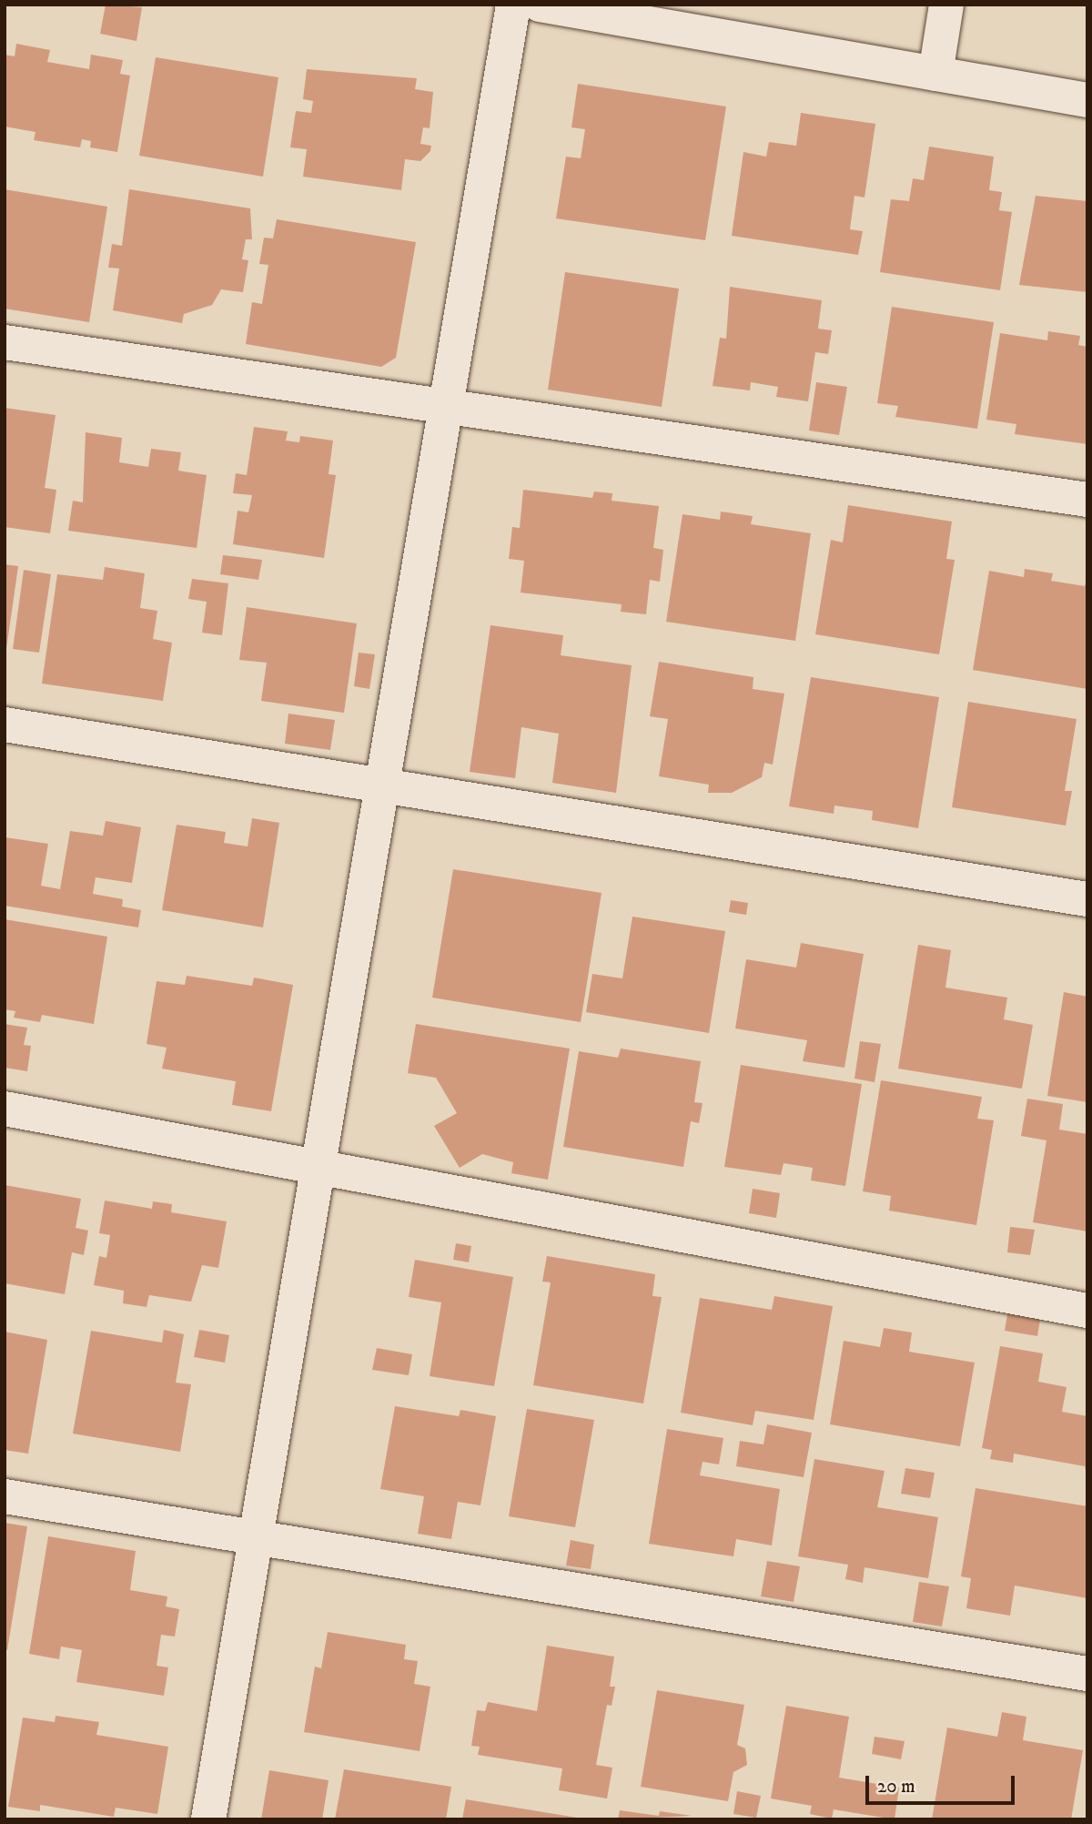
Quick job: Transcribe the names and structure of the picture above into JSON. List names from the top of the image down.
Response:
{
  "scale_bar": "20 m"
}
